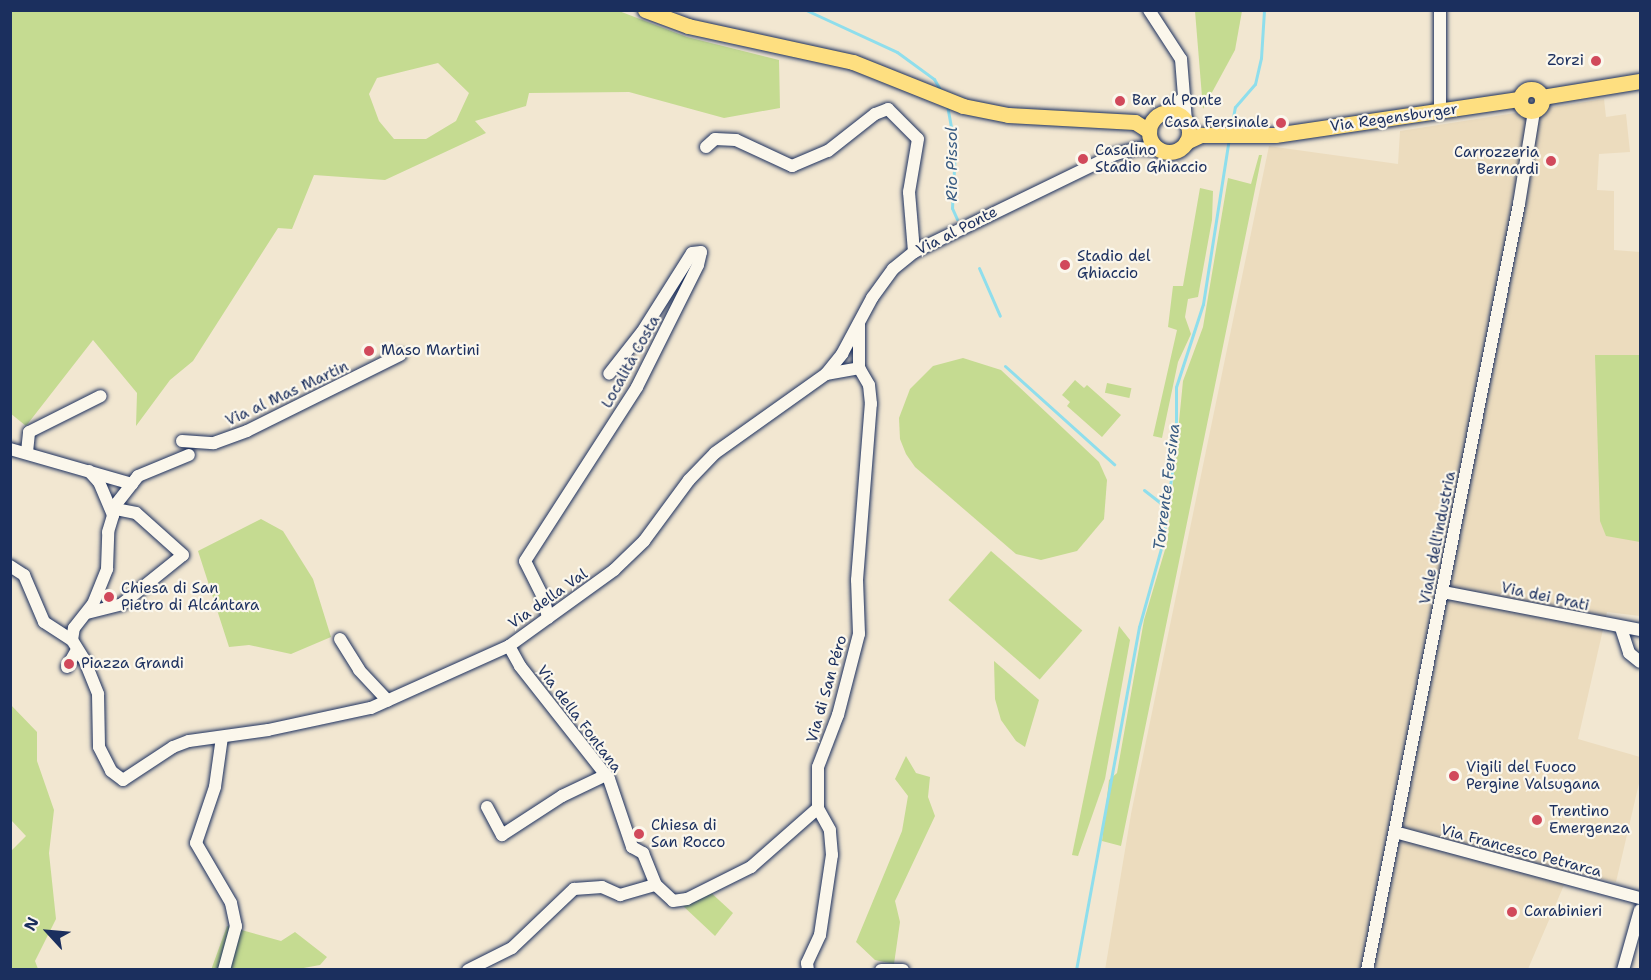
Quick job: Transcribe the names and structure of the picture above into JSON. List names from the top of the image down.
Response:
{
  "streets": {
    "main road": ["Via Regensburger"],
    "street": [
      "Via al Ponte",
      "Località Costa",
      "Via al Mas Martin",
      "Viale dell'industria",
      "Via dei Prati",
      "Via della Val",
      "Via di San Péro",
      "Via della Fontana",
      "Via Francesco Petrarca"
    ]
  },
  "crossings": [
    ["Via Regensburger", "Viale dell'industria"],
    ["Via al Ponte", "Via della Val"],
    ["Località Costa", "Via della Val"],
    ["Viale dell'industria", "Via dei Prati"],
    ["Viale dell'industria", "Via Francesco Petrarca"],
    ["Via della Val", "Via della Fontana"],
    ["Via di San Péro", "Via della Fontana"]
  ],
  "water": ["Rio Pissol", "Torrente Fersina"],
  "places": [
    "Zorzi",
    "Bar al Ponte",
    "Casa Fersinale",
    "Casalino Stadio Ghiaccio",
    "Carrozzeria Bernardi",
    "Stadio del Ghiaccio",
    "Maso Martini",
    "Chiesa di San Pietro di Alcántara",
    "Piazza Grandi",
    "Vigili del Fuoco Pergine Valsugana",
    "Trentino Emergenza",
    "Chiesa di San Rocco",
    "Carabinieri"
  ],
  "north": "top left"
}
